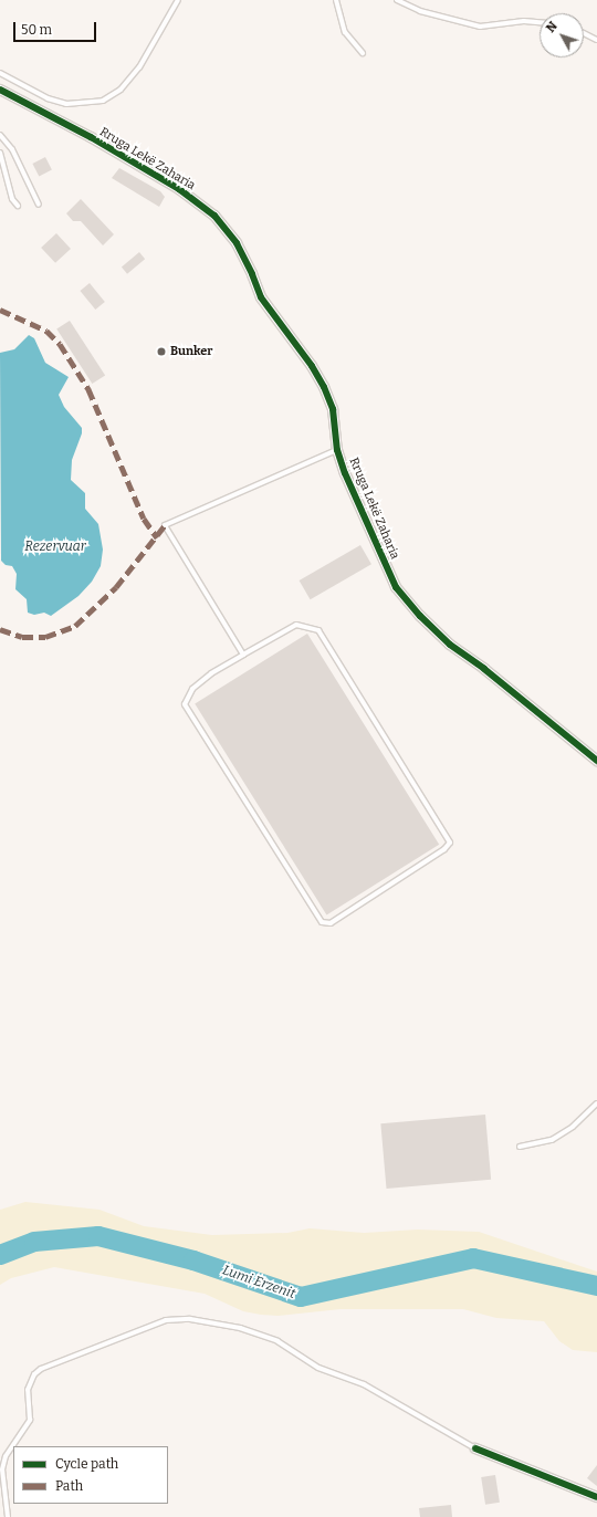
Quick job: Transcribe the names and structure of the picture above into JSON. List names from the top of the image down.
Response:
{
  "streets": {
    "street": ["Rruga Lekë Zaharia"]
  },
  "water": ["Rezervuar", "Lumi Erzenit"],
  "places": ["Bunker"],
  "legend": ["Cycle path", "Path"],
  "scale_bar": "50 m",
  "north": "top left"
}
